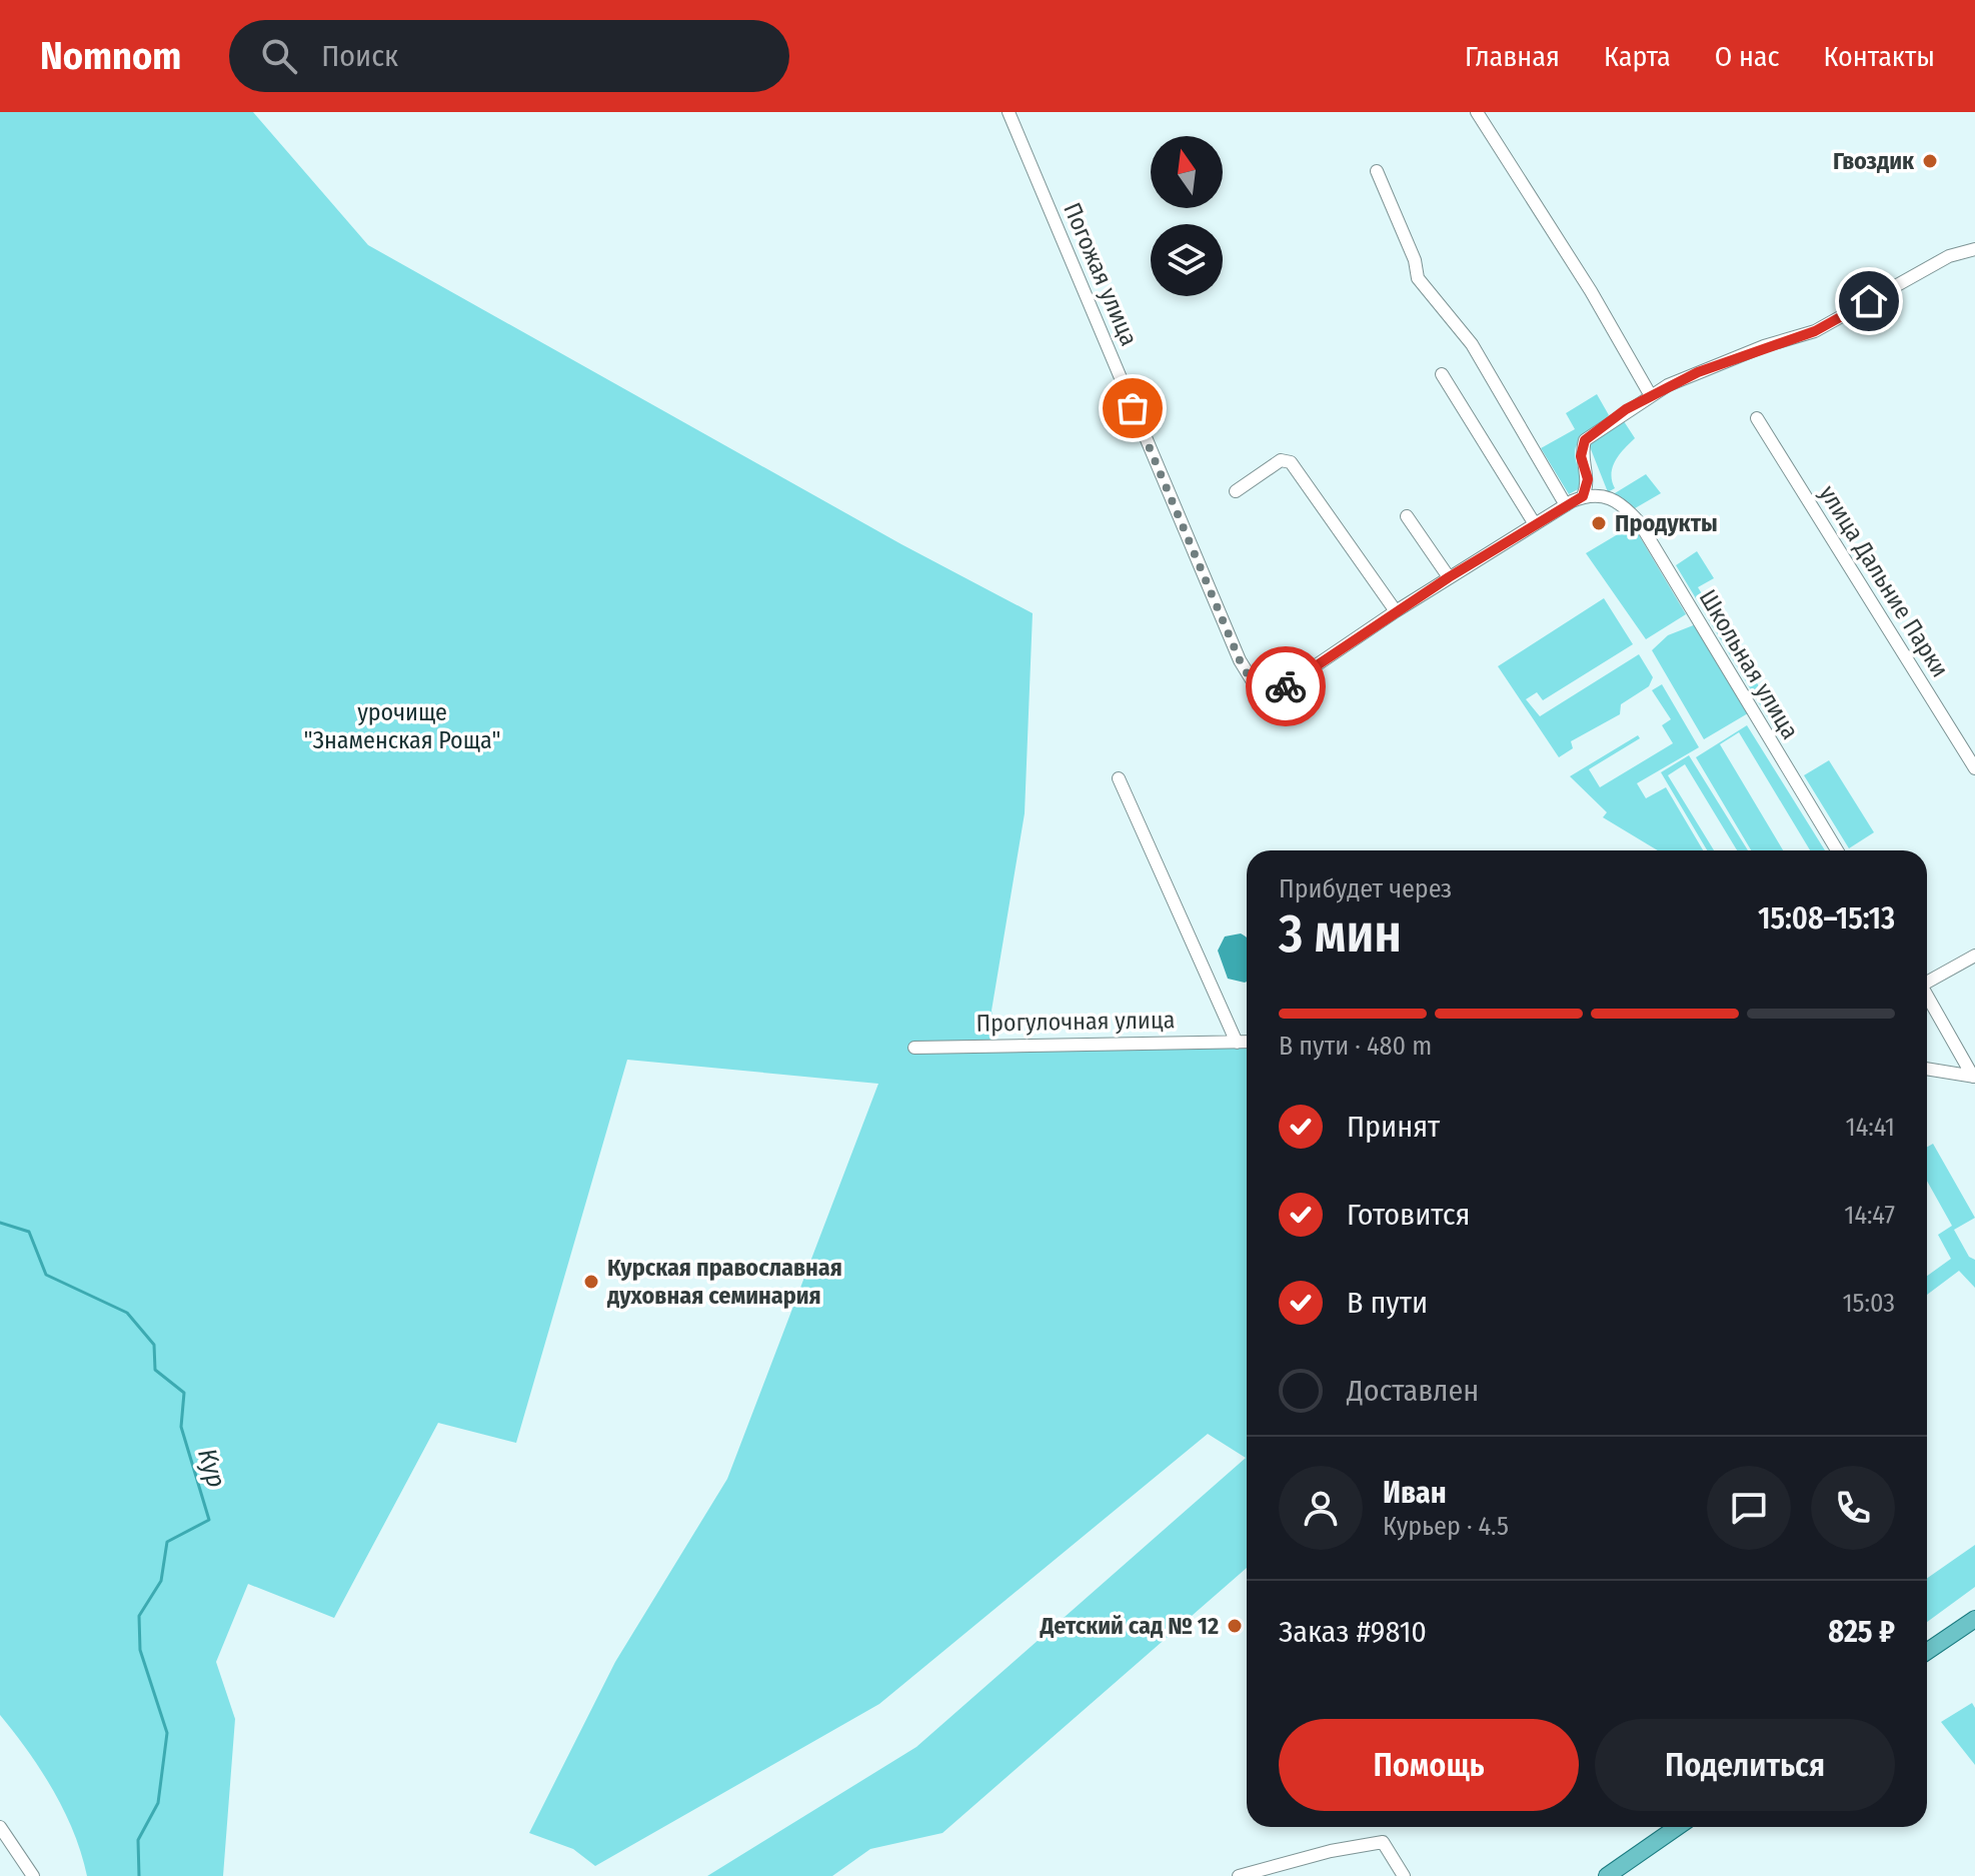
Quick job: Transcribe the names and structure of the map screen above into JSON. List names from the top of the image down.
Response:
{
  "streets": {
    "street": [
      "Погожая улица",
      "улица Дальние Парки",
      "Школьная улица",
      "Прогулочная улица"
    ]
  },
  "crossings": [
    ["Погожая улица", "Школьная улица"]
  ],
  "water": ["Кур"],
  "parks": ["урочище \"Знаменская Роща\""],
  "places": [
    "Гвоздик",
    "Продукты",
    "Курская православная духовная семинария",
    "Детский сад № 12"
  ],
  "north": "top",
  "page": {
    "header": "Nomnom",
    "search": "Поиск",
    "nav": [
      "Главная",
      "Карта",
      "О нас",
      "Контакты"
    ],
    "heading": ["3 мин", "Прибудет через", "15:08–15:13"],
    "panel": [
      "Иван",
      "Курьер · 4.5",
      "Заказ #9810",
      "825 ₽"
    ],
    "bar": "В пути · 480 m",
    "list": [
      ["Принят", "14:41"],
      ["Готовится", "14:47"],
      ["В пути", "15:03"],
      "Доставлен"
    ],
    "buttons": ["Помощь", "Поделиться"]
  }
}
